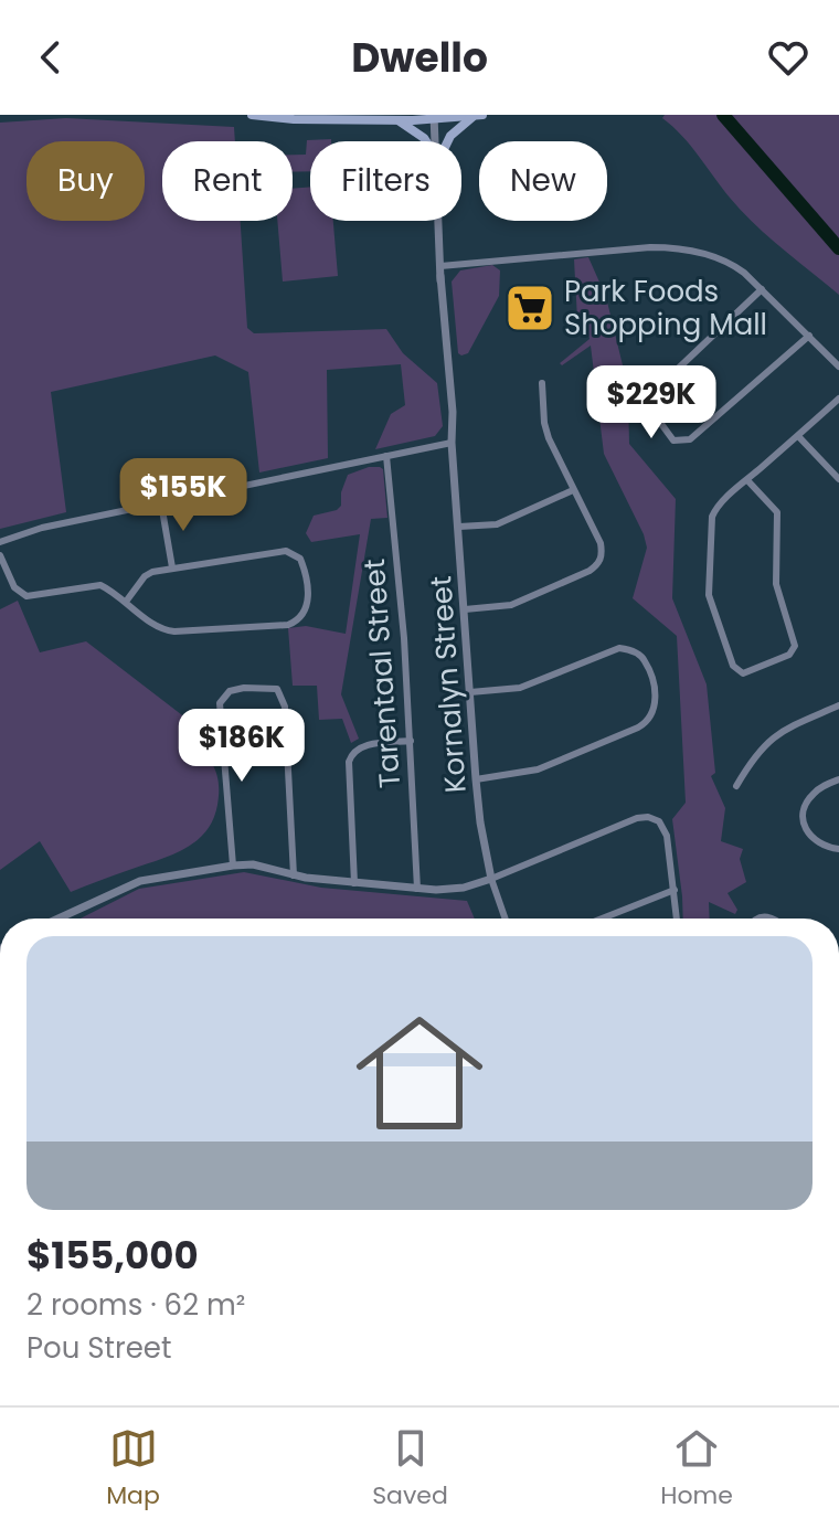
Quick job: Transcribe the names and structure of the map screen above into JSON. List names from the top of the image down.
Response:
{
  "streets": {
    "street": ["Tarentaal Street", "Kornalyn Street"]
  },
  "places": {
    "supermarket": ["Park Foods Shopping Mall"]
  },
  "page": {
    "header": "Dwello",
    "chip": [
      "Buy",
      "Rent",
      "Filters",
      "New"
    ],
    "price": ["$229K", "$155K", "$186K"],
    "list": [
      {
        "name": "$155,000",
        "note": "2 rooms · 62 m² · Pou Street"
      }
    ],
    "tabs": ["Map", "Saved", "Home"]
  }
}
